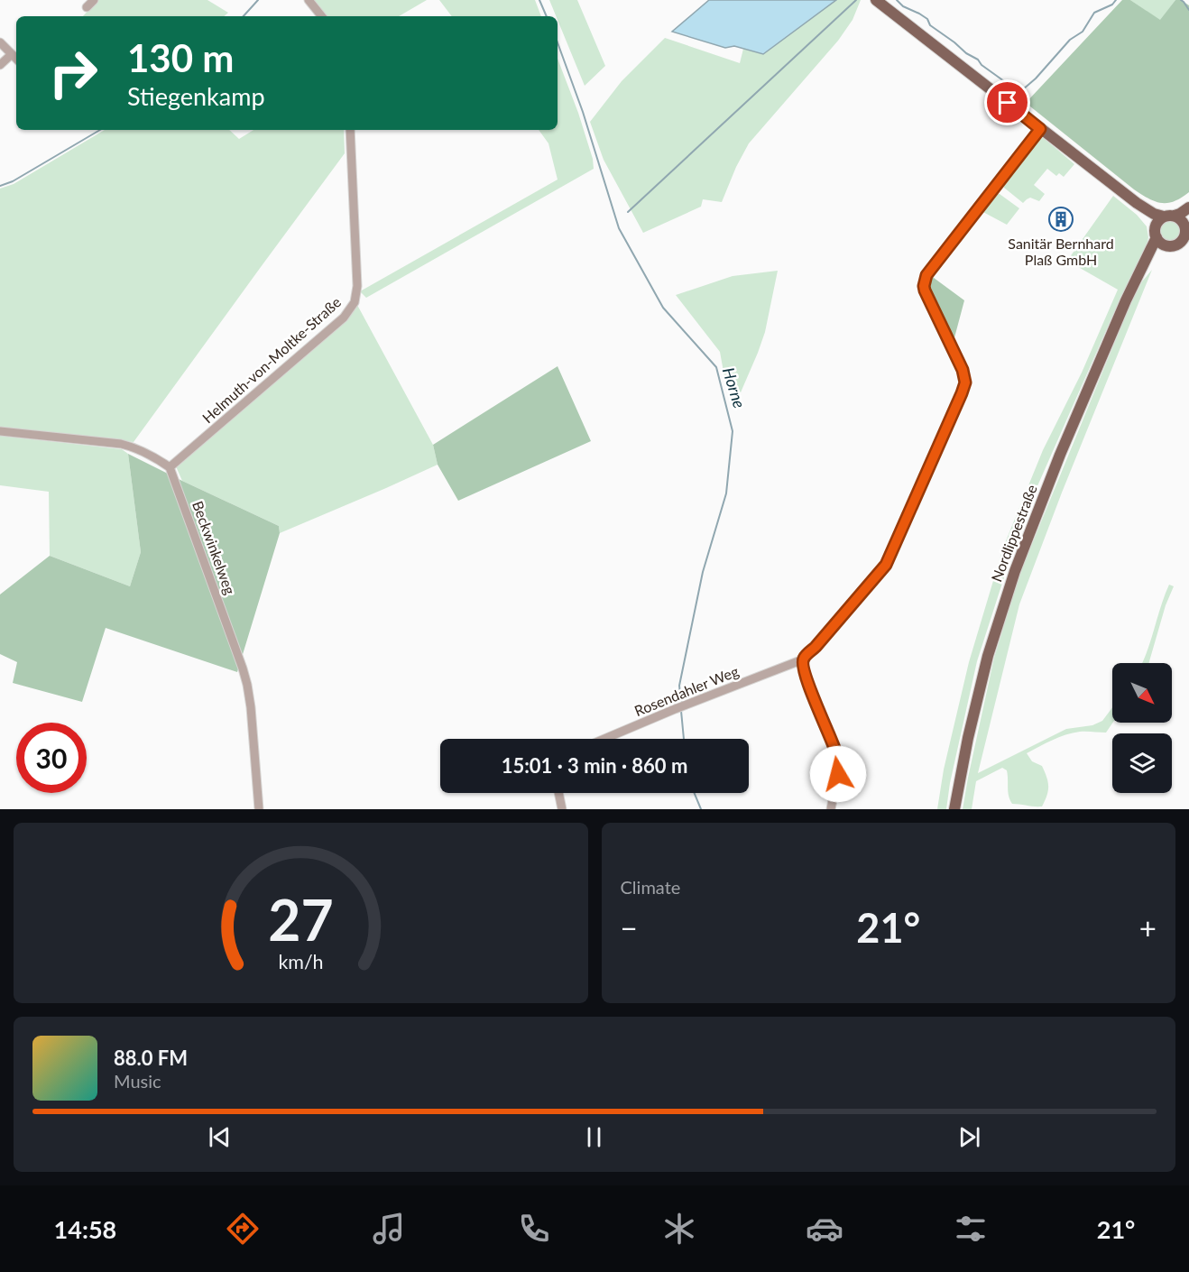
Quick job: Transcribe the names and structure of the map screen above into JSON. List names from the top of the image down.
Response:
{
  "streets": {
    "main road": ["Nordlippestraße"],
    "street": ["Helmuth-von-Moltke-Straße", "Beckwinkelweg", "Rosendahler Weg"]
  },
  "crossings": [
    ["Helmuth-von-Moltke-Straße", "Beckwinkelweg"]
  ],
  "water": ["Horne"],
  "places": {
    "building": ["Sanitär Bernhard Plaß GmbH"]
  },
  "north": "bottom right",
  "page": {
    "turn": ["130 m", "Stiegenkamp"],
    "limit": "30",
    "trip": "15:01 · 3 min · 860 m",
    "tile": "Climate",
    "heat": ["−", "21°", "+"],
    "song": ["88.0 FM", "Music"],
    "tabs": ["14:58", "21°"],
    "gauge": ["27", "km/h"]
  }
}
